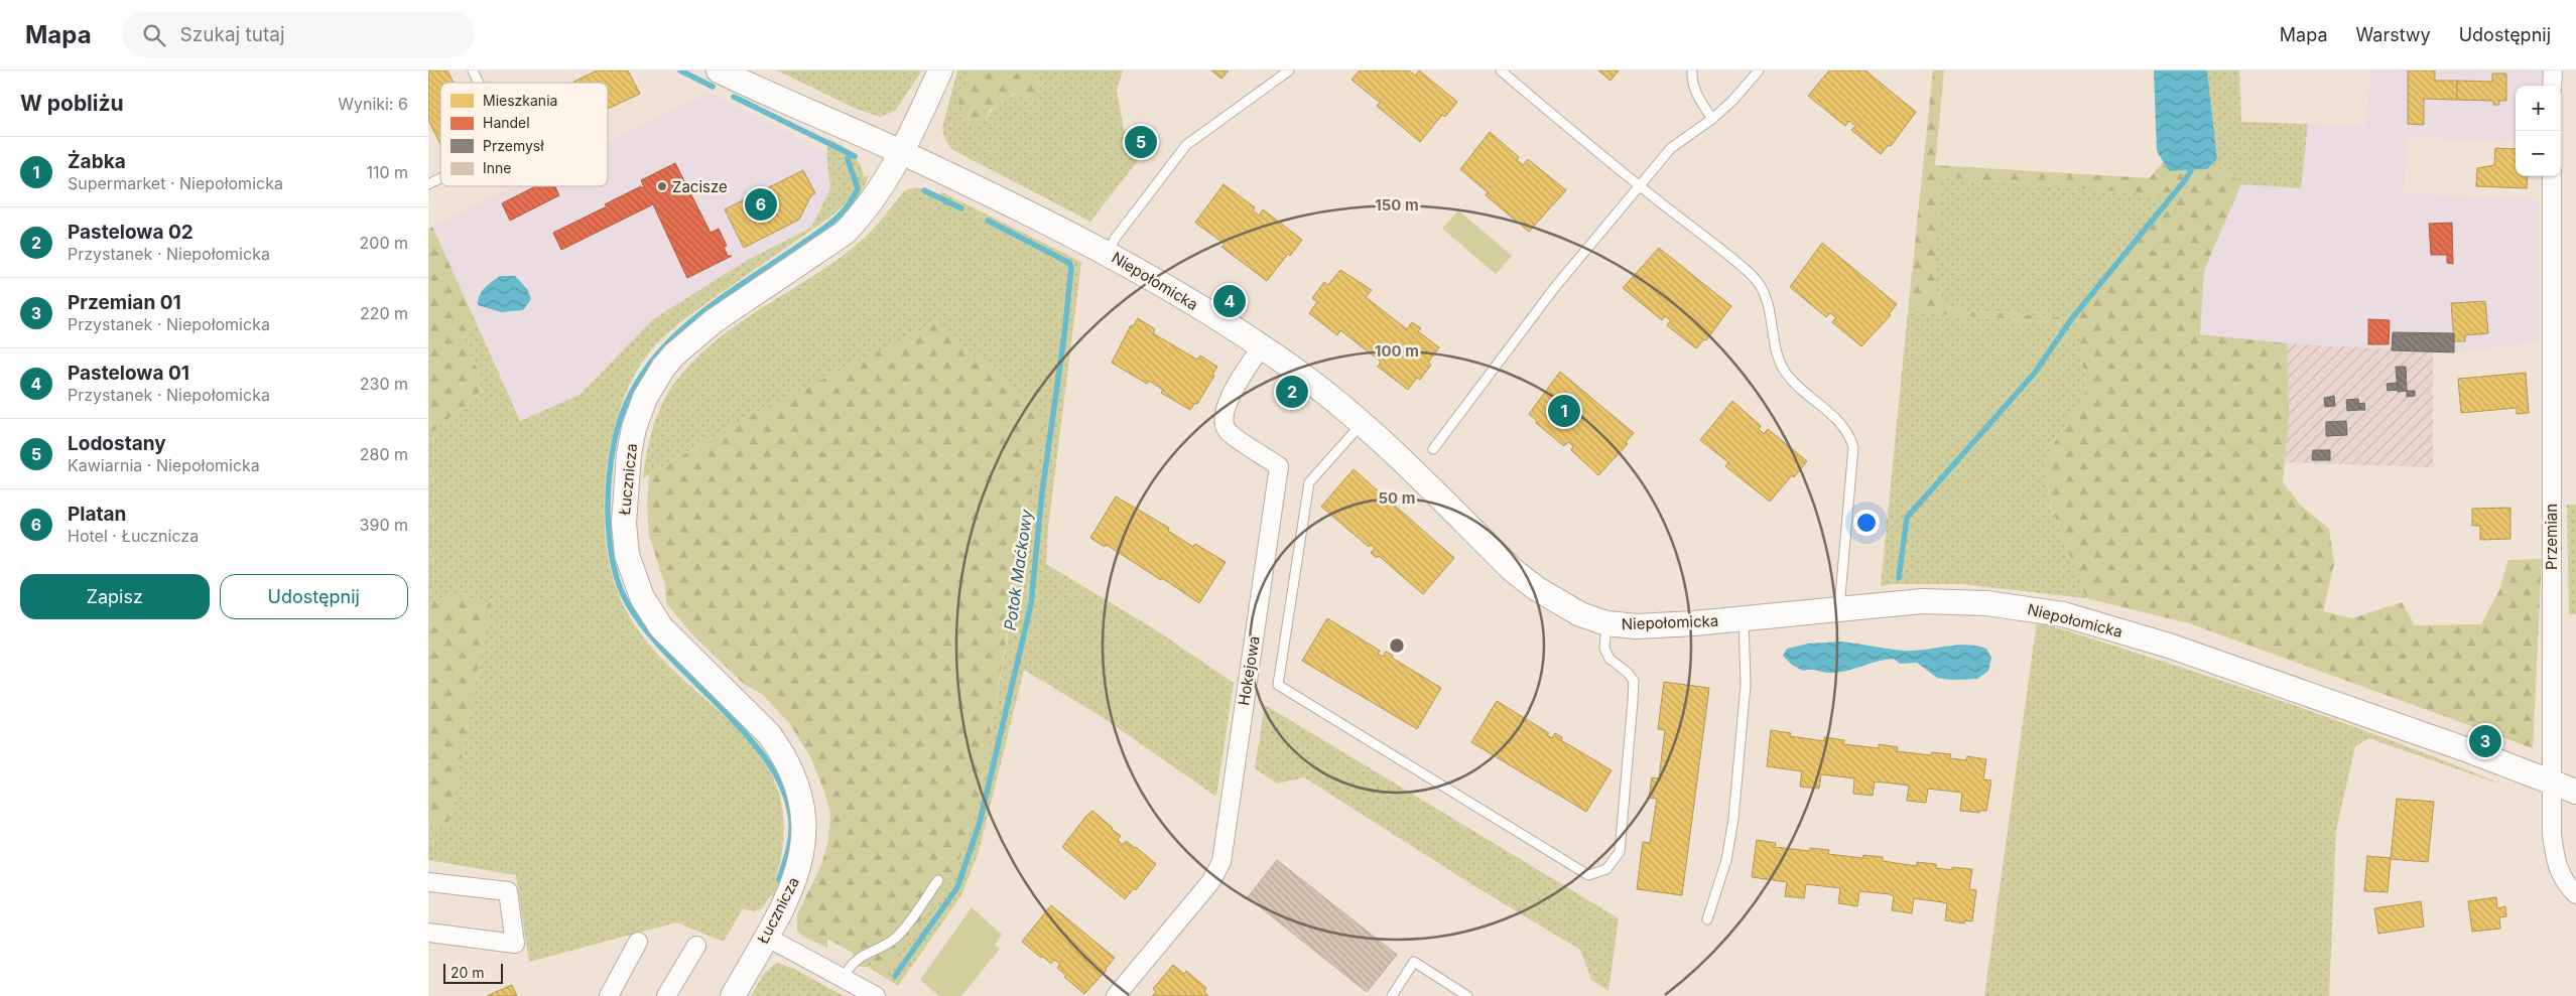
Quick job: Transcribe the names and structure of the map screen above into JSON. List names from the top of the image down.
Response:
{
  "streets": {
    "main road": ["Niepołomicka", "Łucznicza"],
    "street": ["Przemian", "Hokejowa"]
  },
  "crossings": [
    ["Niepołomicka", "Łucznicza"],
    ["Niepołomicka", "Przemian"],
    ["Niepołomicka", "Hokejowa"]
  ],
  "water": ["Potok Maćkowy"],
  "places": ["Zacisze"],
  "legend": [
    "Mieszkania",
    "Handel",
    "Przemysł",
    "Inne"
  ],
  "scale_bar": "20 m",
  "page": {
    "header": "Mapa",
    "search": "Szukaj tutaj",
    "nav": ["Mapa", "Warstwy", "Udostępnij"],
    "heading": ["W pobliżu", "Wyniki: 6"],
    "map_buttons": ["+", "−"],
    "pins": [
      "5",
      "6",
      "4",
      "2",
      "1",
      "3"
    ],
    "list": [
      {
        "mark": "1",
        "name": "Żabka",
        "note": "Supermarket · Niepołomicka",
        "value": "110 m"
      },
      {
        "mark": "2",
        "name": "Pastelowa 02",
        "note": "Przystanek · Niepołomicka",
        "value": "200 m"
      },
      {
        "mark": "3",
        "name": "Przemian 01",
        "note": "Przystanek · Niepołomicka",
        "value": "220 m"
      },
      {
        "mark": "4",
        "name": "Pastelowa 01",
        "note": "Przystanek · Niepołomicka",
        "value": "230 m"
      },
      {
        "mark": "5",
        "name": "Lodostany",
        "note": "Kawiarnia · Niepołomicka",
        "value": "280 m"
      },
      {
        "mark": "6",
        "name": "Platan",
        "note": "Hotel · Łucznicza",
        "value": "390 m"
      }
    ],
    "buttons": ["Zapisz", "Udostępnij"],
    "scale": "20 m"
  },
  "rings": ["150 m", "100 m", "50 m"]
}
